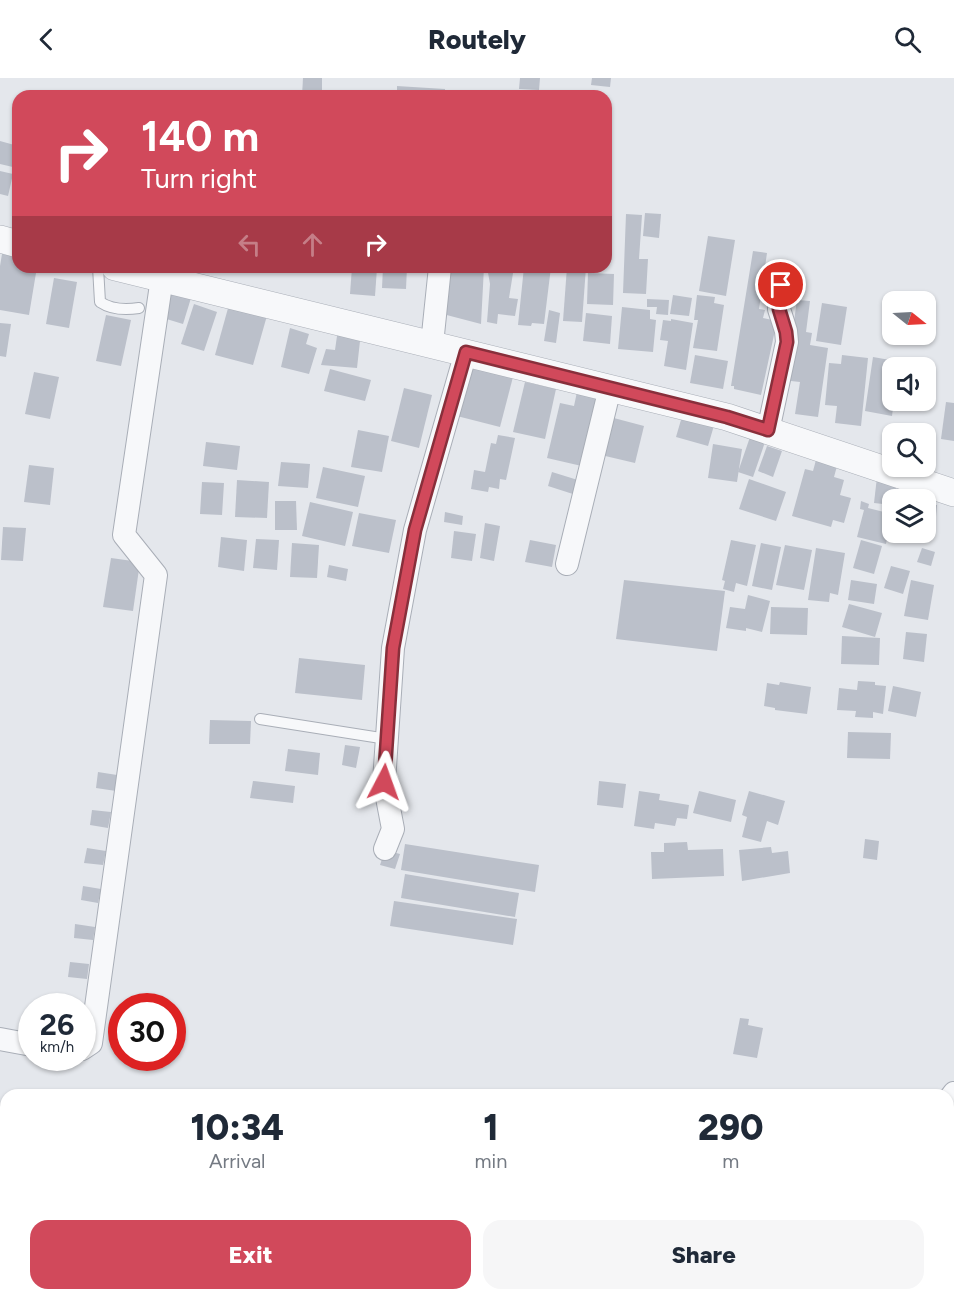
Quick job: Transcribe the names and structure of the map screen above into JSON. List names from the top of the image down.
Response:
{
  "north": "right",
  "page": {
    "header": "Routely",
    "turn": ["140 m", "Turn right"],
    "speed": "26 km/h",
    "limit": "30",
    "eta": [
      "10:34",
      "Arrival",
      "1",
      "min",
      "290",
      "m"
    ],
    "buttons": ["Exit", "Share"]
  }
}
